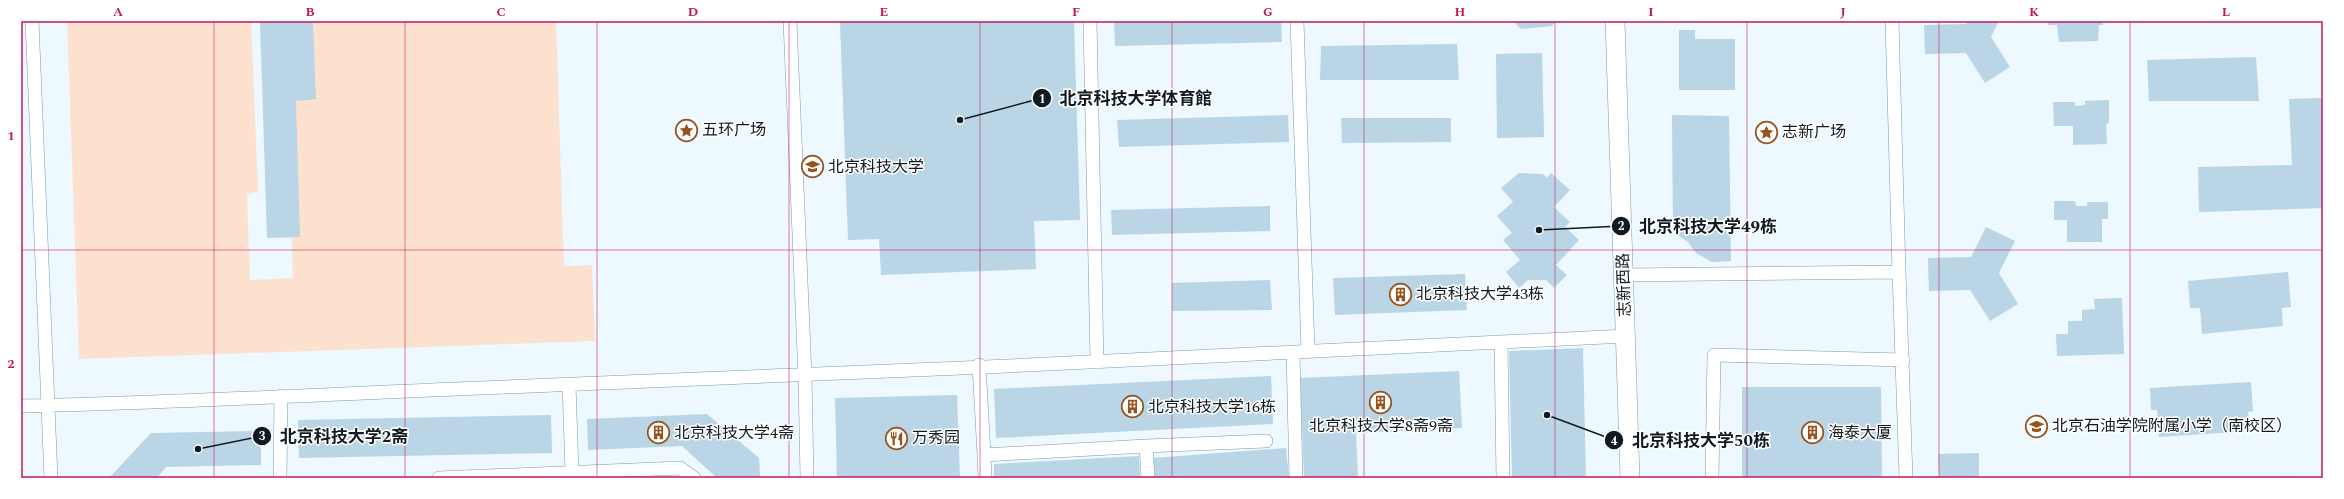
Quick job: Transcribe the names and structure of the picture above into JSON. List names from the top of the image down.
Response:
{
  "streets": {
    "street": ["志新西路"]
  },
  "places": {
    "other": [
      "北京科技大学体育館",
      "北京科技大学49栋",
      "北京科技大学50栋",
      "北京科技大学2斋"
    ],
    "place": ["五环广场", "志新广场"],
    "school or university": ["北京科技大学", "北京石油学院附属小学（南校区）"],
    "building": [
      "北京科技大学43栋",
      "北京科技大学8斋9斋",
      "北京科技大学16栋",
      "北京科技大学4斋",
      "海泰大厦"
    ],
    "restaurant": ["万秀园"]
  },
  "grid": {
    "columns": [
      "A",
      "B",
      "C",
      "D",
      "E",
      "F",
      "G",
      "H",
      "I",
      "J",
      "K",
      "L"
    ],
    "rows": ["1", "2"]
  }
}
